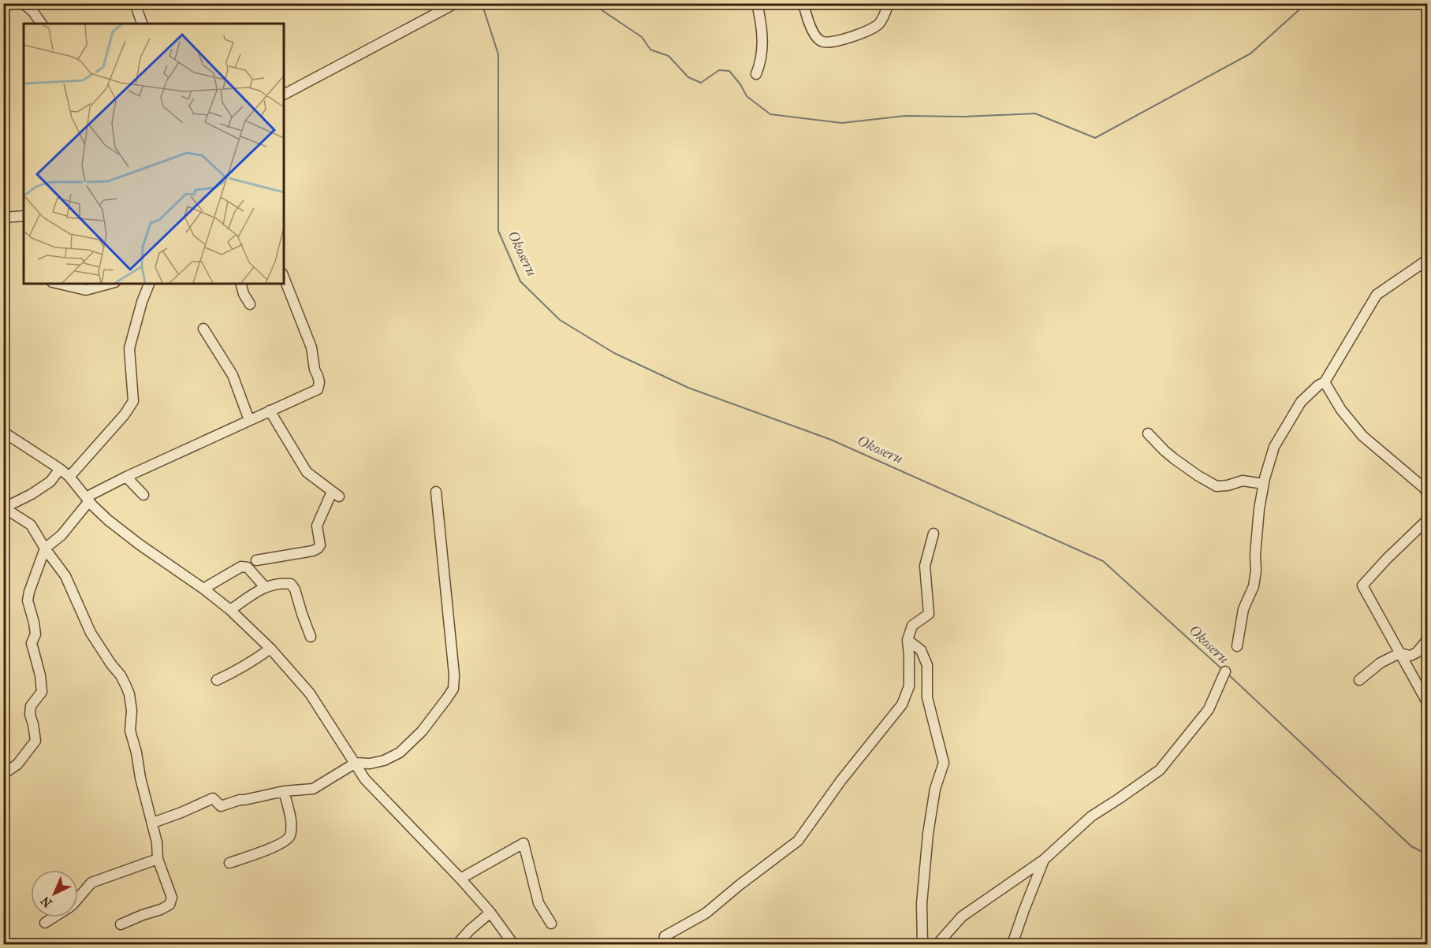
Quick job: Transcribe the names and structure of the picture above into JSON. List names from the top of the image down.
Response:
{
  "water": ["Okoseru"],
  "north": "bottom left"
}
